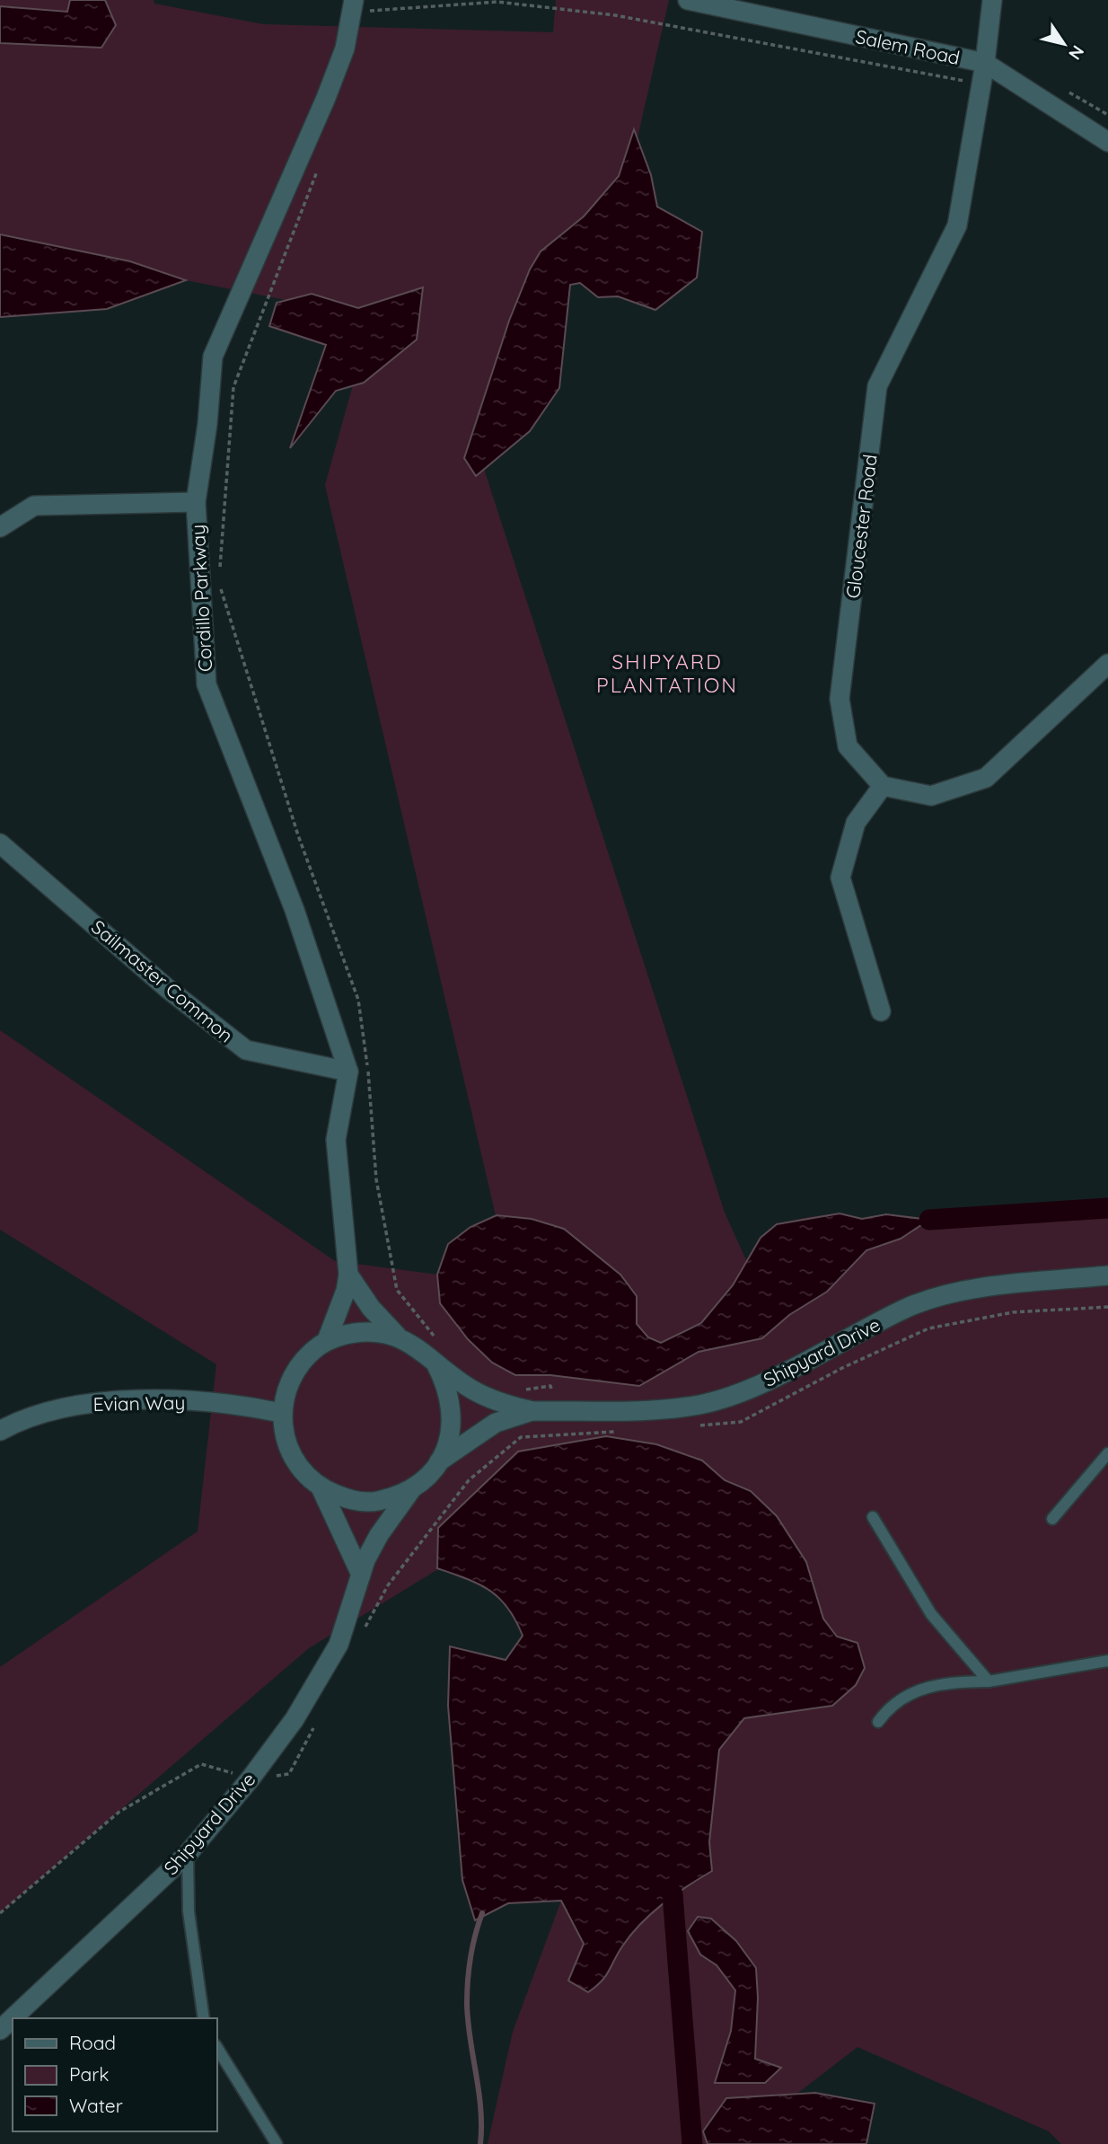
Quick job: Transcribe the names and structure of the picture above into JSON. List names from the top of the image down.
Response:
{
  "streets": {
    "street": [
      "Salem Road",
      "Gloucester Road",
      "Cordillo Parkway",
      "Sailmaster Common",
      "Shipyard Drive",
      "Evian Way"
    ]
  },
  "crossings": [
    ["Salem Road", "Gloucester Road"],
    ["Cordillo Parkway", "Sailmaster Common"],
    ["Cordillo Parkway", "Shipyard Drive"],
    ["Cordillo Parkway", "Evian Way"],
    ["Shipyard Drive", "Evian Way"]
  ],
  "districts": ["SHIPYARD PLANTATION"],
  "legend": ["Road", "Park", "Water"],
  "north": "bottom right"
}
